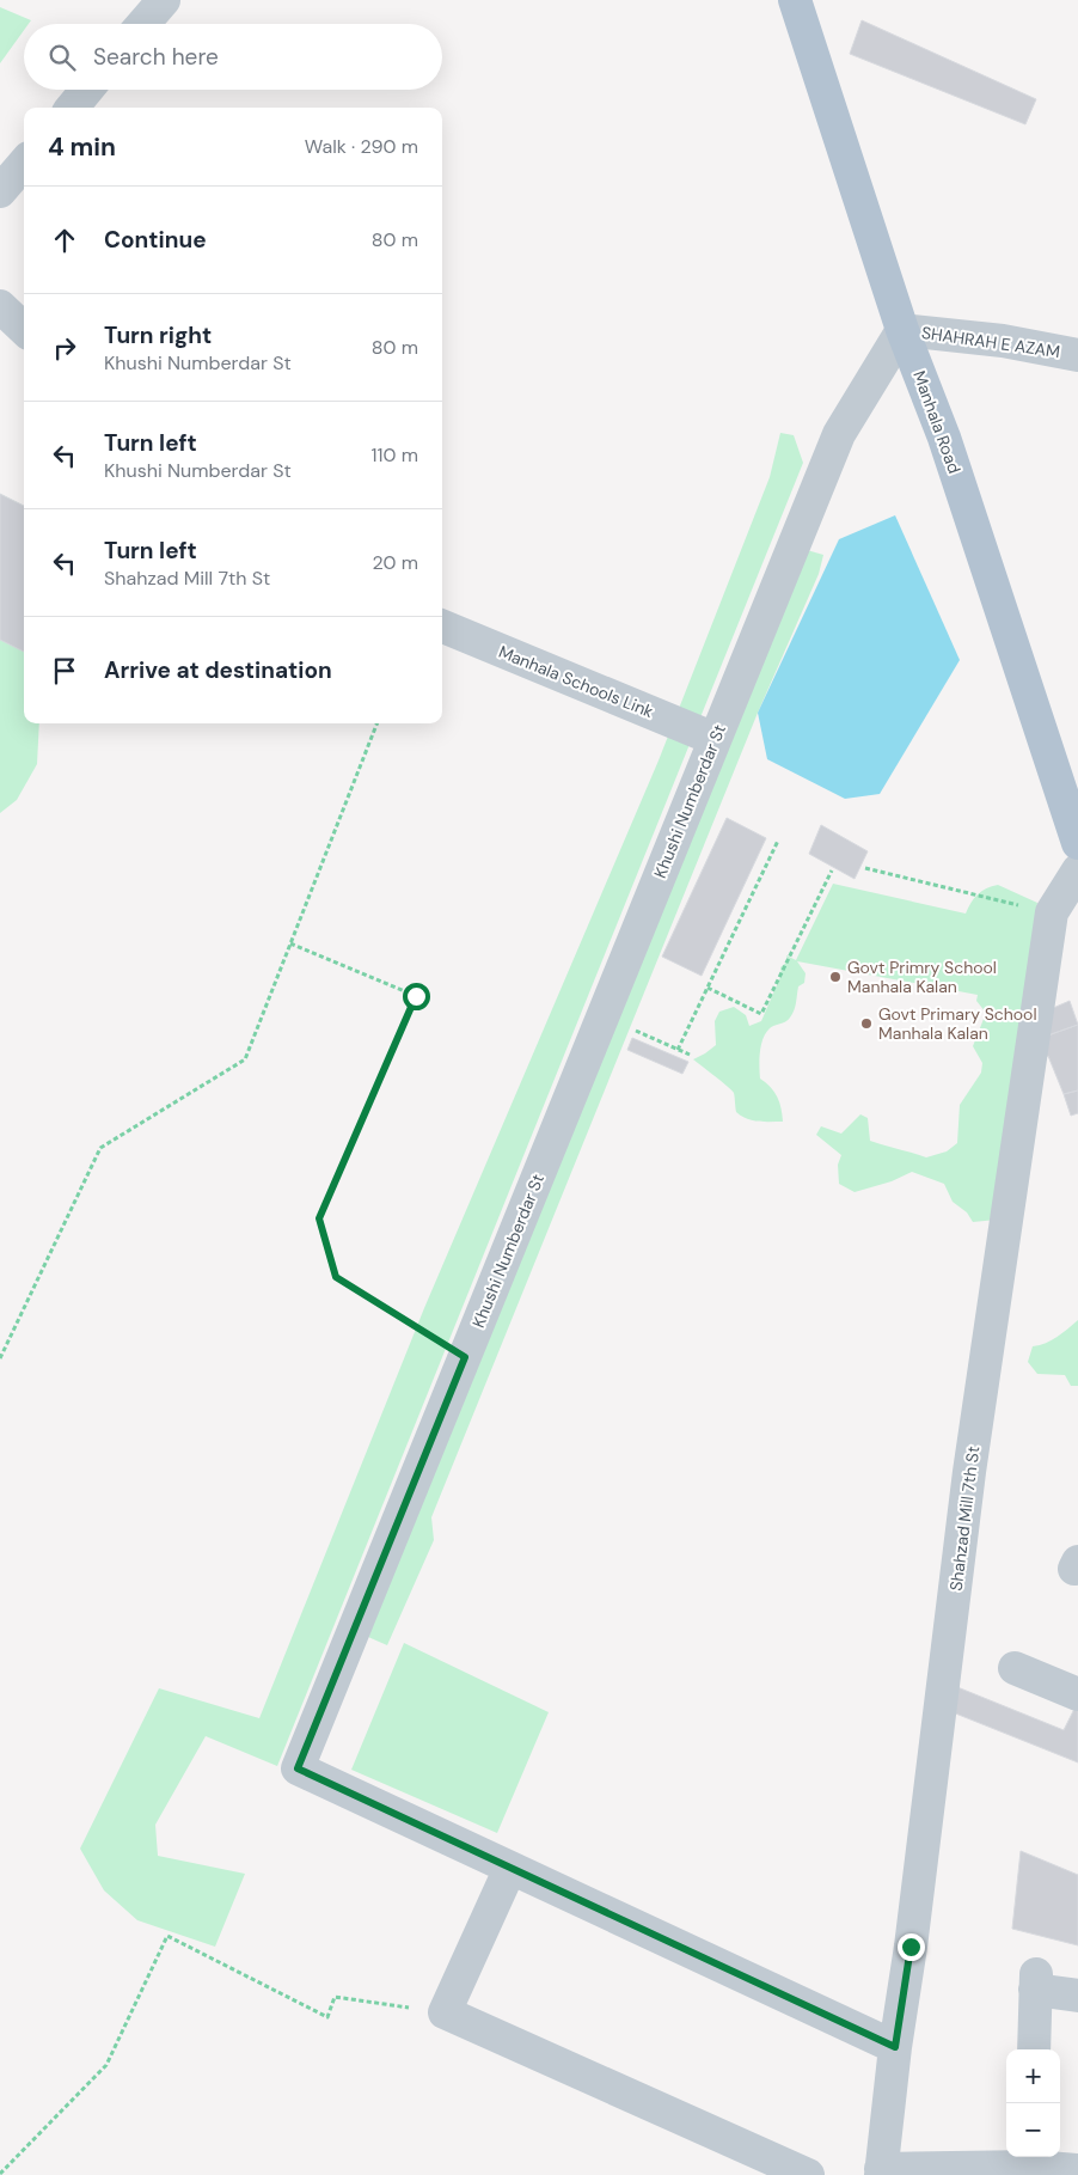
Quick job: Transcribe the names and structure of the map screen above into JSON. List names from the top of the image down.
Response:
{
  "streets": {
    "main road": ["Manhala Road"],
    "street": [
      "SHAHRAH E AZAM",
      "Manhala Schools Link",
      "Khushi Numberdar St",
      "Shahzad Mill 7th St"
    ]
  },
  "crossings": [
    ["SHAHRAH E AZAM", "Manhala Road"],
    ["SHAHRAH E AZAM", "Khushi Numberdar St"],
    ["Manhala Road", "Khushi Numberdar St"],
    ["Manhala Schools Link", "Khushi Numberdar St"],
    ["Khushi Numberdar St", "Shahzad Mill 7th St"]
  ],
  "places": ["Govt Primry School Manhala Kalan", "Govt Primary School Manhala Kalan"],
  "page": {
    "search": "Search here",
    "heading": ["4 min", "Walk · 290 m"],
    "list": [
      ["Continue", "80 m"],
      ["Turn right", "Khushi Numberdar St", "80 m"],
      ["Turn left", "Khushi Numberdar St", "110 m"],
      ["Turn left", "Shahzad Mill 7th St", "20 m"],
      "Arrive at destination"
    ],
    "map_buttons": ["+", "−"]
  }
}
